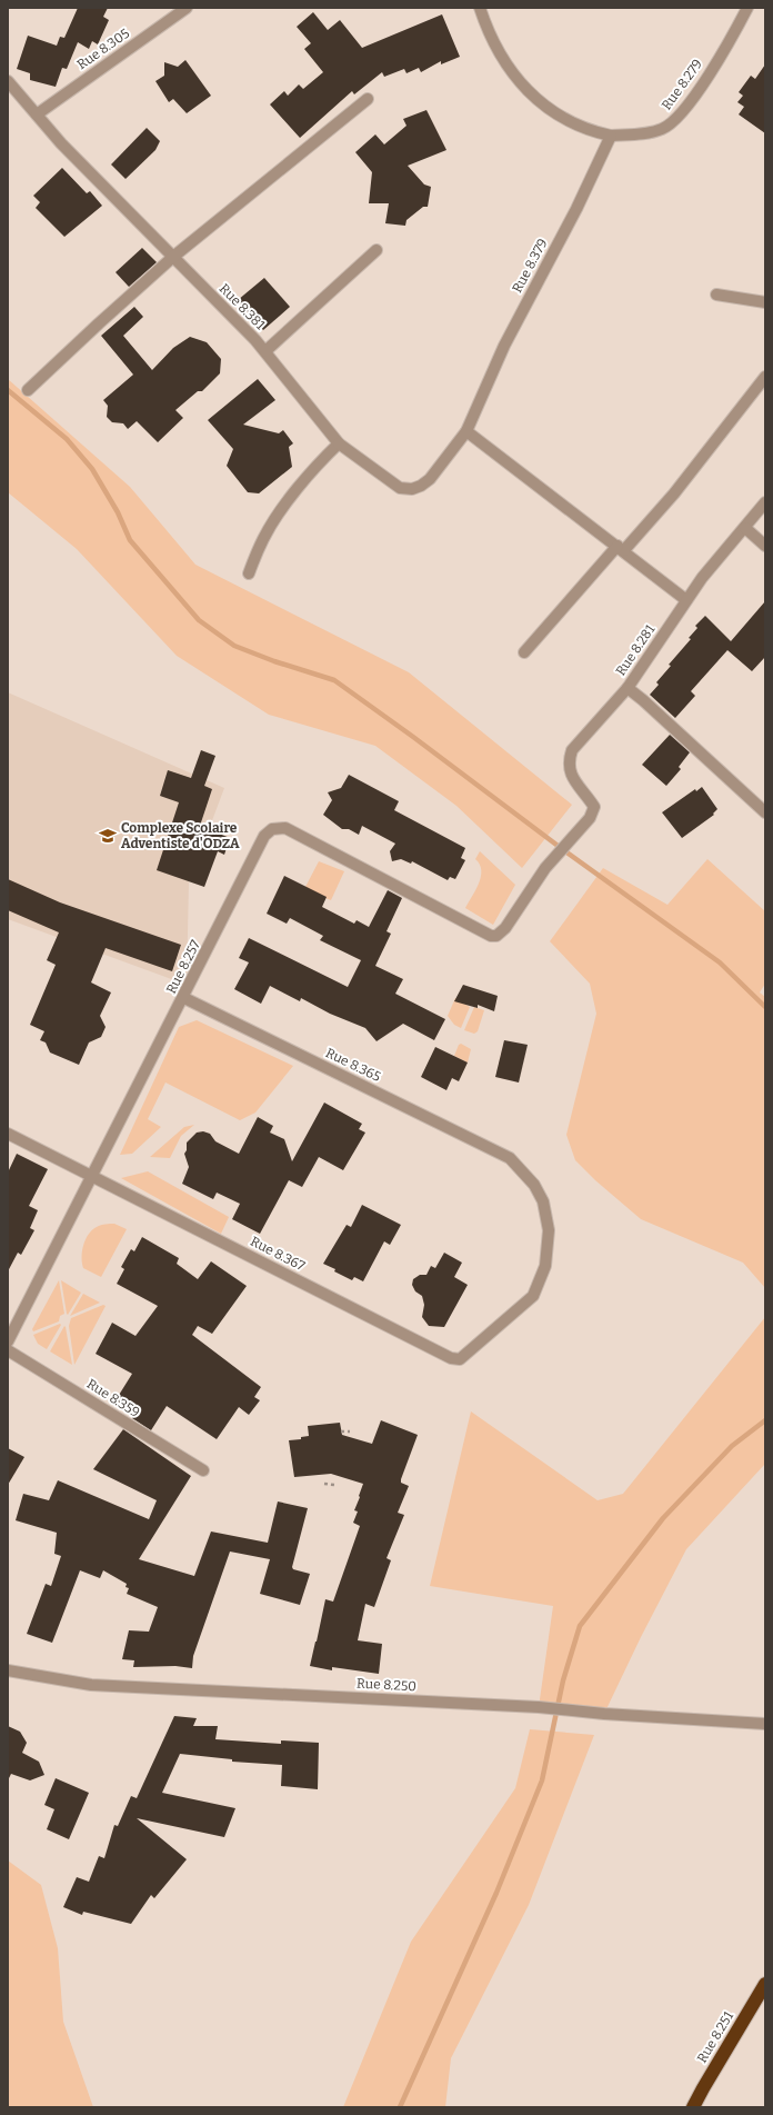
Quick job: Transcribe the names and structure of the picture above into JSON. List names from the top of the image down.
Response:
{
  "streets": {
    "highway": ["Rue 8.251"],
    "street": [
      "Rue 8.305",
      "Rue 8.279",
      "Rue 8.379",
      "Rue 8.381",
      "Rue 8.281",
      "Rue 8.257",
      "Rue 8.365",
      "Rue 8.367",
      "Rue 8.359",
      "Rue 8.250"
    ]
  },
  "crossings": [
    ["Rue 8.305", "Rue 8.381"],
    ["Rue 8.279", "Rue 8.379"],
    ["Rue 8.379", "Rue 8.381"],
    ["Rue 8.281", "Rue 8.257"],
    ["Rue 8.257", "Rue 8.365"],
    ["Rue 8.257", "Rue 8.367"],
    ["Rue 8.365", "Rue 8.367"]
  ],
  "places": {
    "school or university": ["Complexe Scolaire Adventiste d'ODZA"]
  }
}
